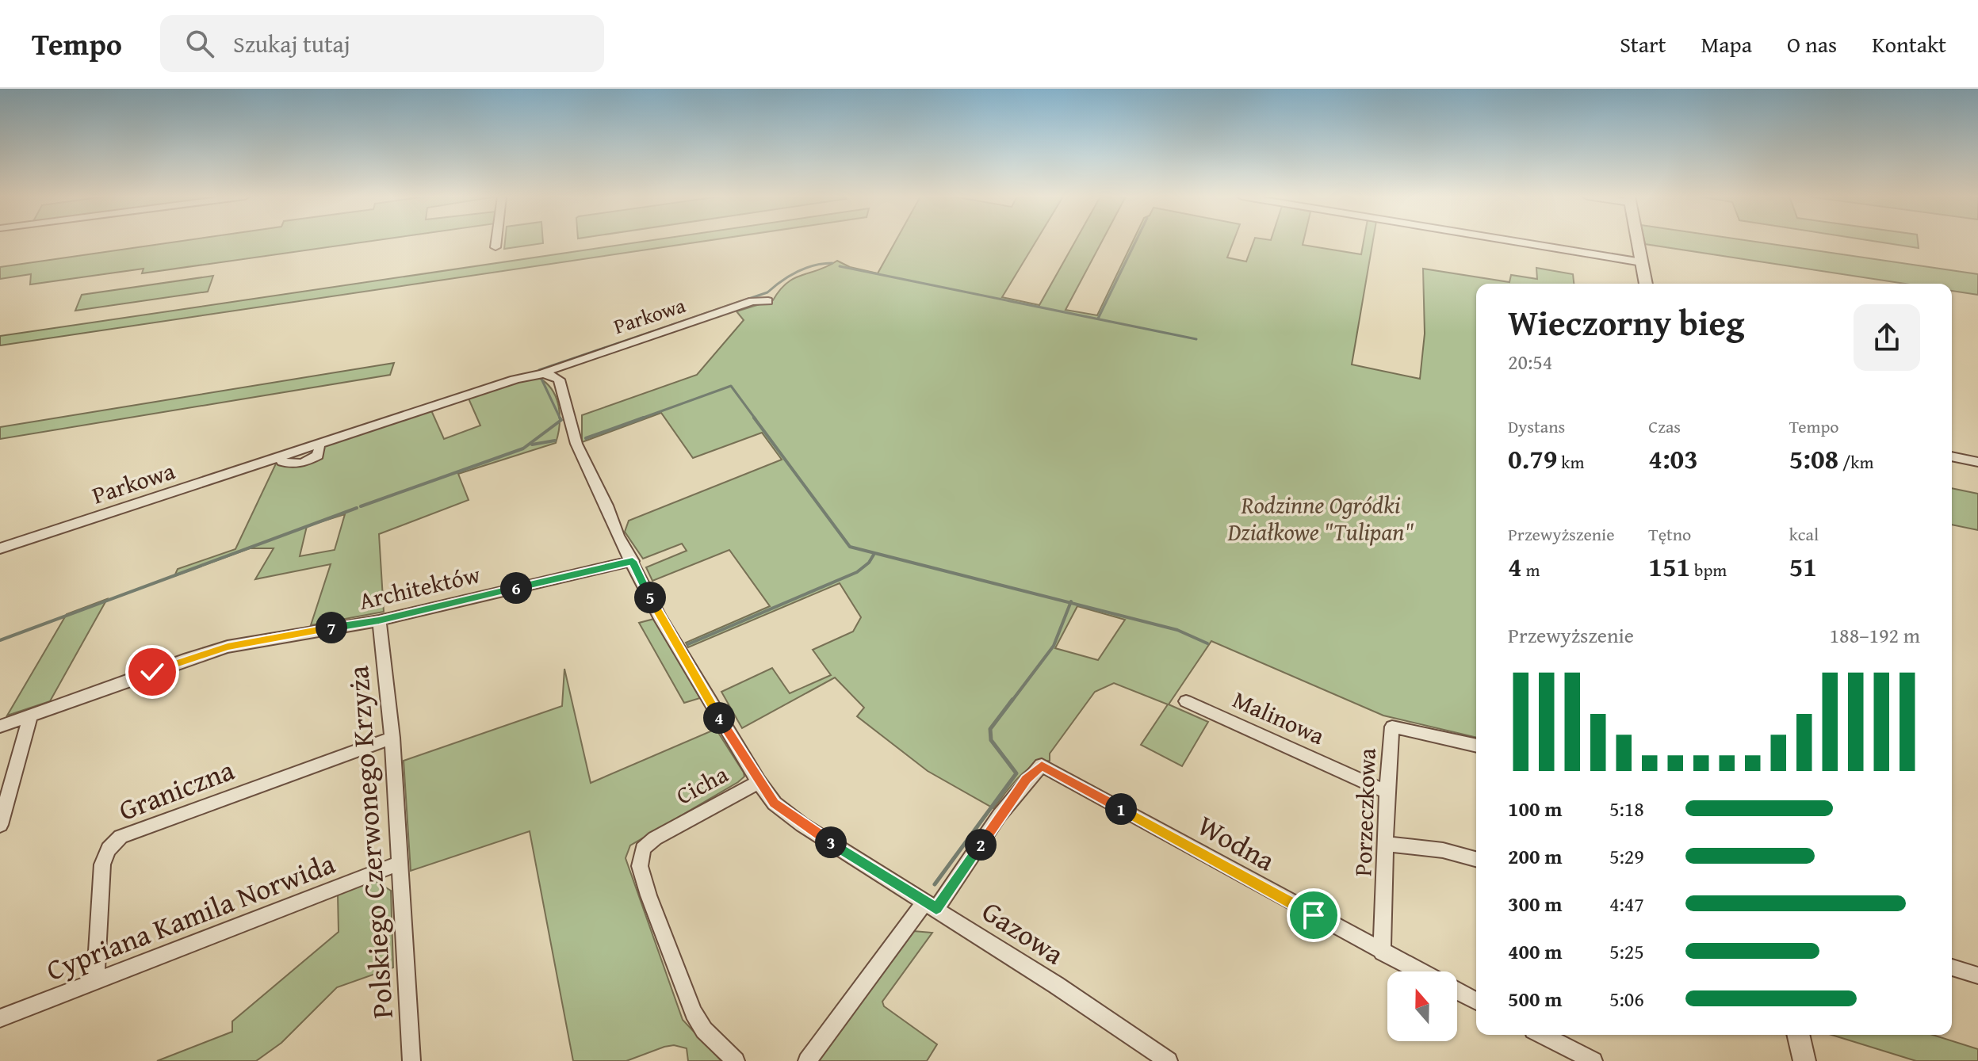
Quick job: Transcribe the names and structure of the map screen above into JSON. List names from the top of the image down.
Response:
{
  "streets": {
    "street": [
      "Parkowa",
      "Architektów",
      "Malinowa",
      "Cicha",
      "Graniczna",
      "Porzeczkowa",
      "Polskiego Czerwonego Krzyża",
      "Wodna",
      "Cypriana Kamila Norwida",
      "Gazowa"
    ]
  },
  "crossings": [
    ["Parkowa", "Cicha"],
    ["Architektów", "Cicha"],
    ["Architektów", "Polskiego Czerwonego Krzyża"],
    ["Malinowa", "Porzeczkowa"],
    ["Cicha", "Gazowa"],
    ["Graniczna", "Polskiego Czerwonego Krzyża"],
    ["Graniczna", "Cypriana Kamila Norwida"],
    ["Porzeczkowa", "Wodna"],
    ["Polskiego Czerwonego Krzyża", "Cypriana Kamila Norwida"],
    ["Wodna", "Gazowa"]
  ],
  "parks": ["Rodzinne Ogródki Działkowe \"Tulipan\""],
  "north": "top",
  "page": {
    "header": "Tempo",
    "search": "Szukaj tutaj",
    "nav": [
      "Start",
      "Mapa",
      "O nas",
      "Kontakt"
    ],
    "heading": ["Wieczorny bieg", "20:54"],
    "stats": [
      ["Dystans", "0.79 km"],
      ["Czas", "4:03"],
      ["Tempo", "5:08 /km"],
      ["Przewyższenie", "4 m"],
      ["Tętno", "151 bpm"],
      ["kcal", "51"]
    ],
    "pins": [
      "6",
      "5",
      "7",
      "4",
      "1",
      "3",
      "2"
    ],
    "chart": ["Przewyższenie", "188–192 m"],
    "list": [
      {
        "name": "100 m",
        "note": "5:18"
      },
      {
        "name": "200 m",
        "note": "5:29"
      },
      {
        "name": "300 m",
        "note": "4:47"
      },
      {
        "name": "400 m",
        "note": "5:25"
      },
      {
        "name": "500 m",
        "note": "5:06"
      }
    ]
  }
}
